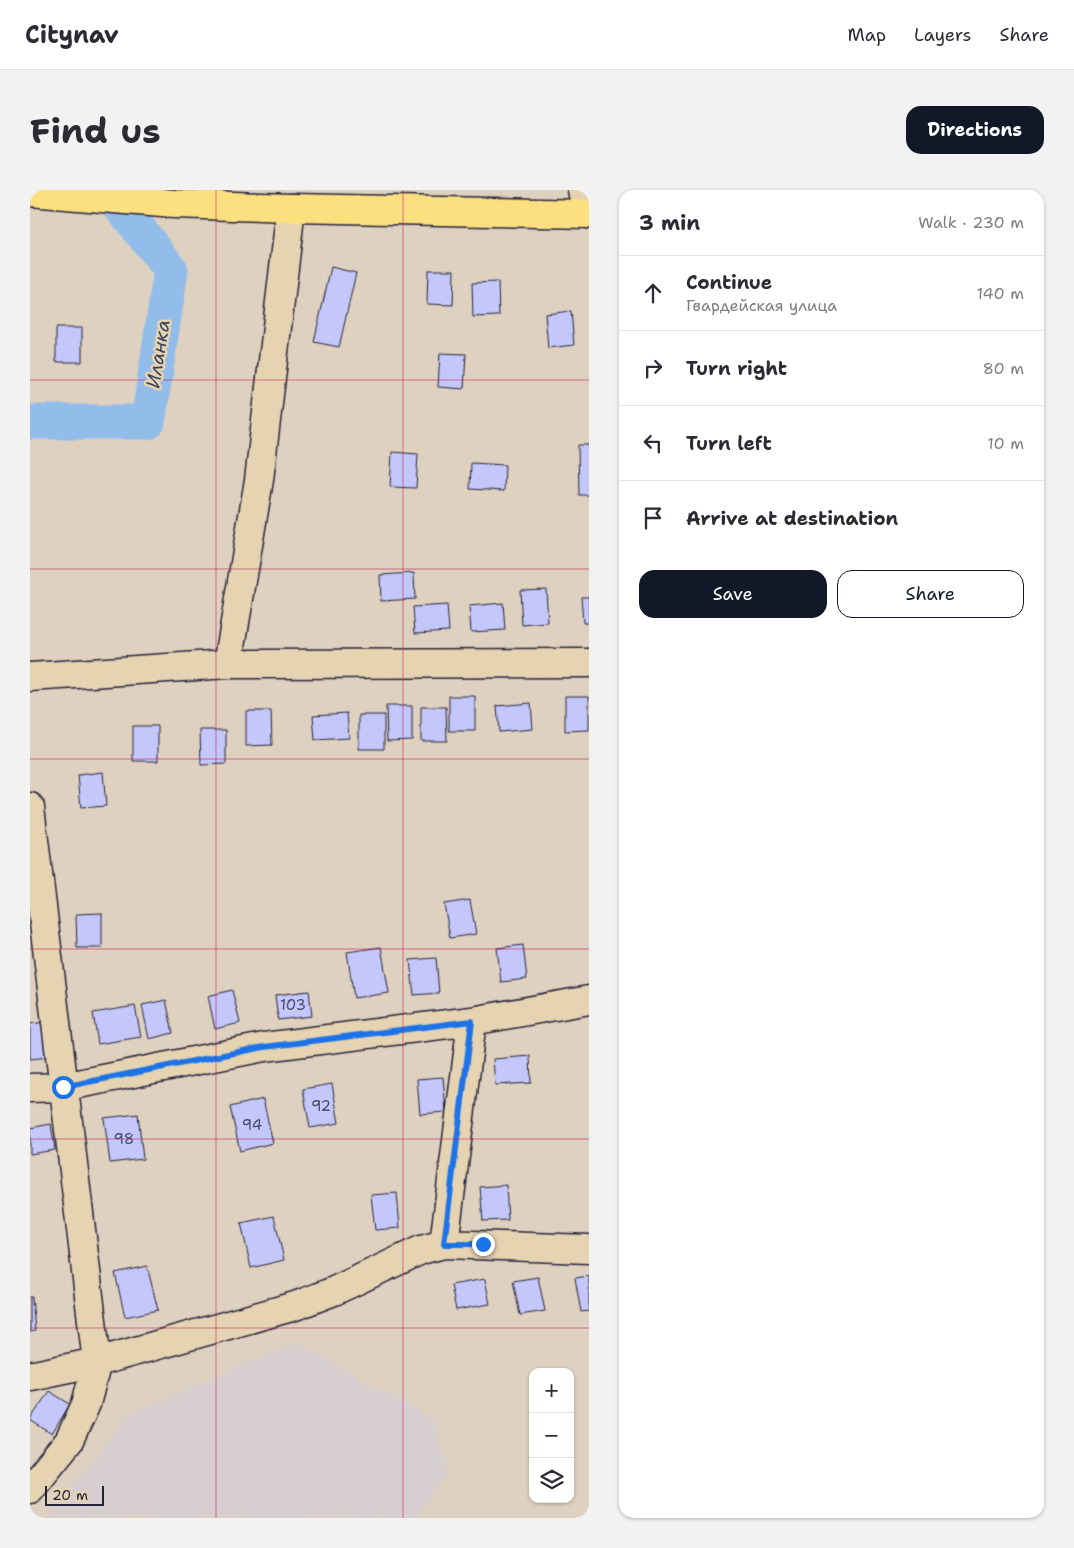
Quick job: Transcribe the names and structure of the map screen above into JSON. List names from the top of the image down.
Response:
{
  "water": ["Иланка"],
  "house_numbers": [
    "103",
    "92",
    "94",
    "98"
  ],
  "scale_bar": "20 m",
  "page": {
    "header": "Citynav",
    "nav": ["Map", "Layers", "Share"],
    "buttons": [
      "Directions",
      ["Save", "Share"]
    ],
    "title": "Find us",
    "heading": ["3 min", "Walk · 230 m"],
    "list": [
      ["Continue", "Гвардейская улица", "140 m"],
      ["Turn right", "80 m"],
      ["Turn left", "10 m"],
      "Arrive at destination"
    ],
    "map_buttons": ["+", "−"],
    "scale": "20 m"
  }
}
